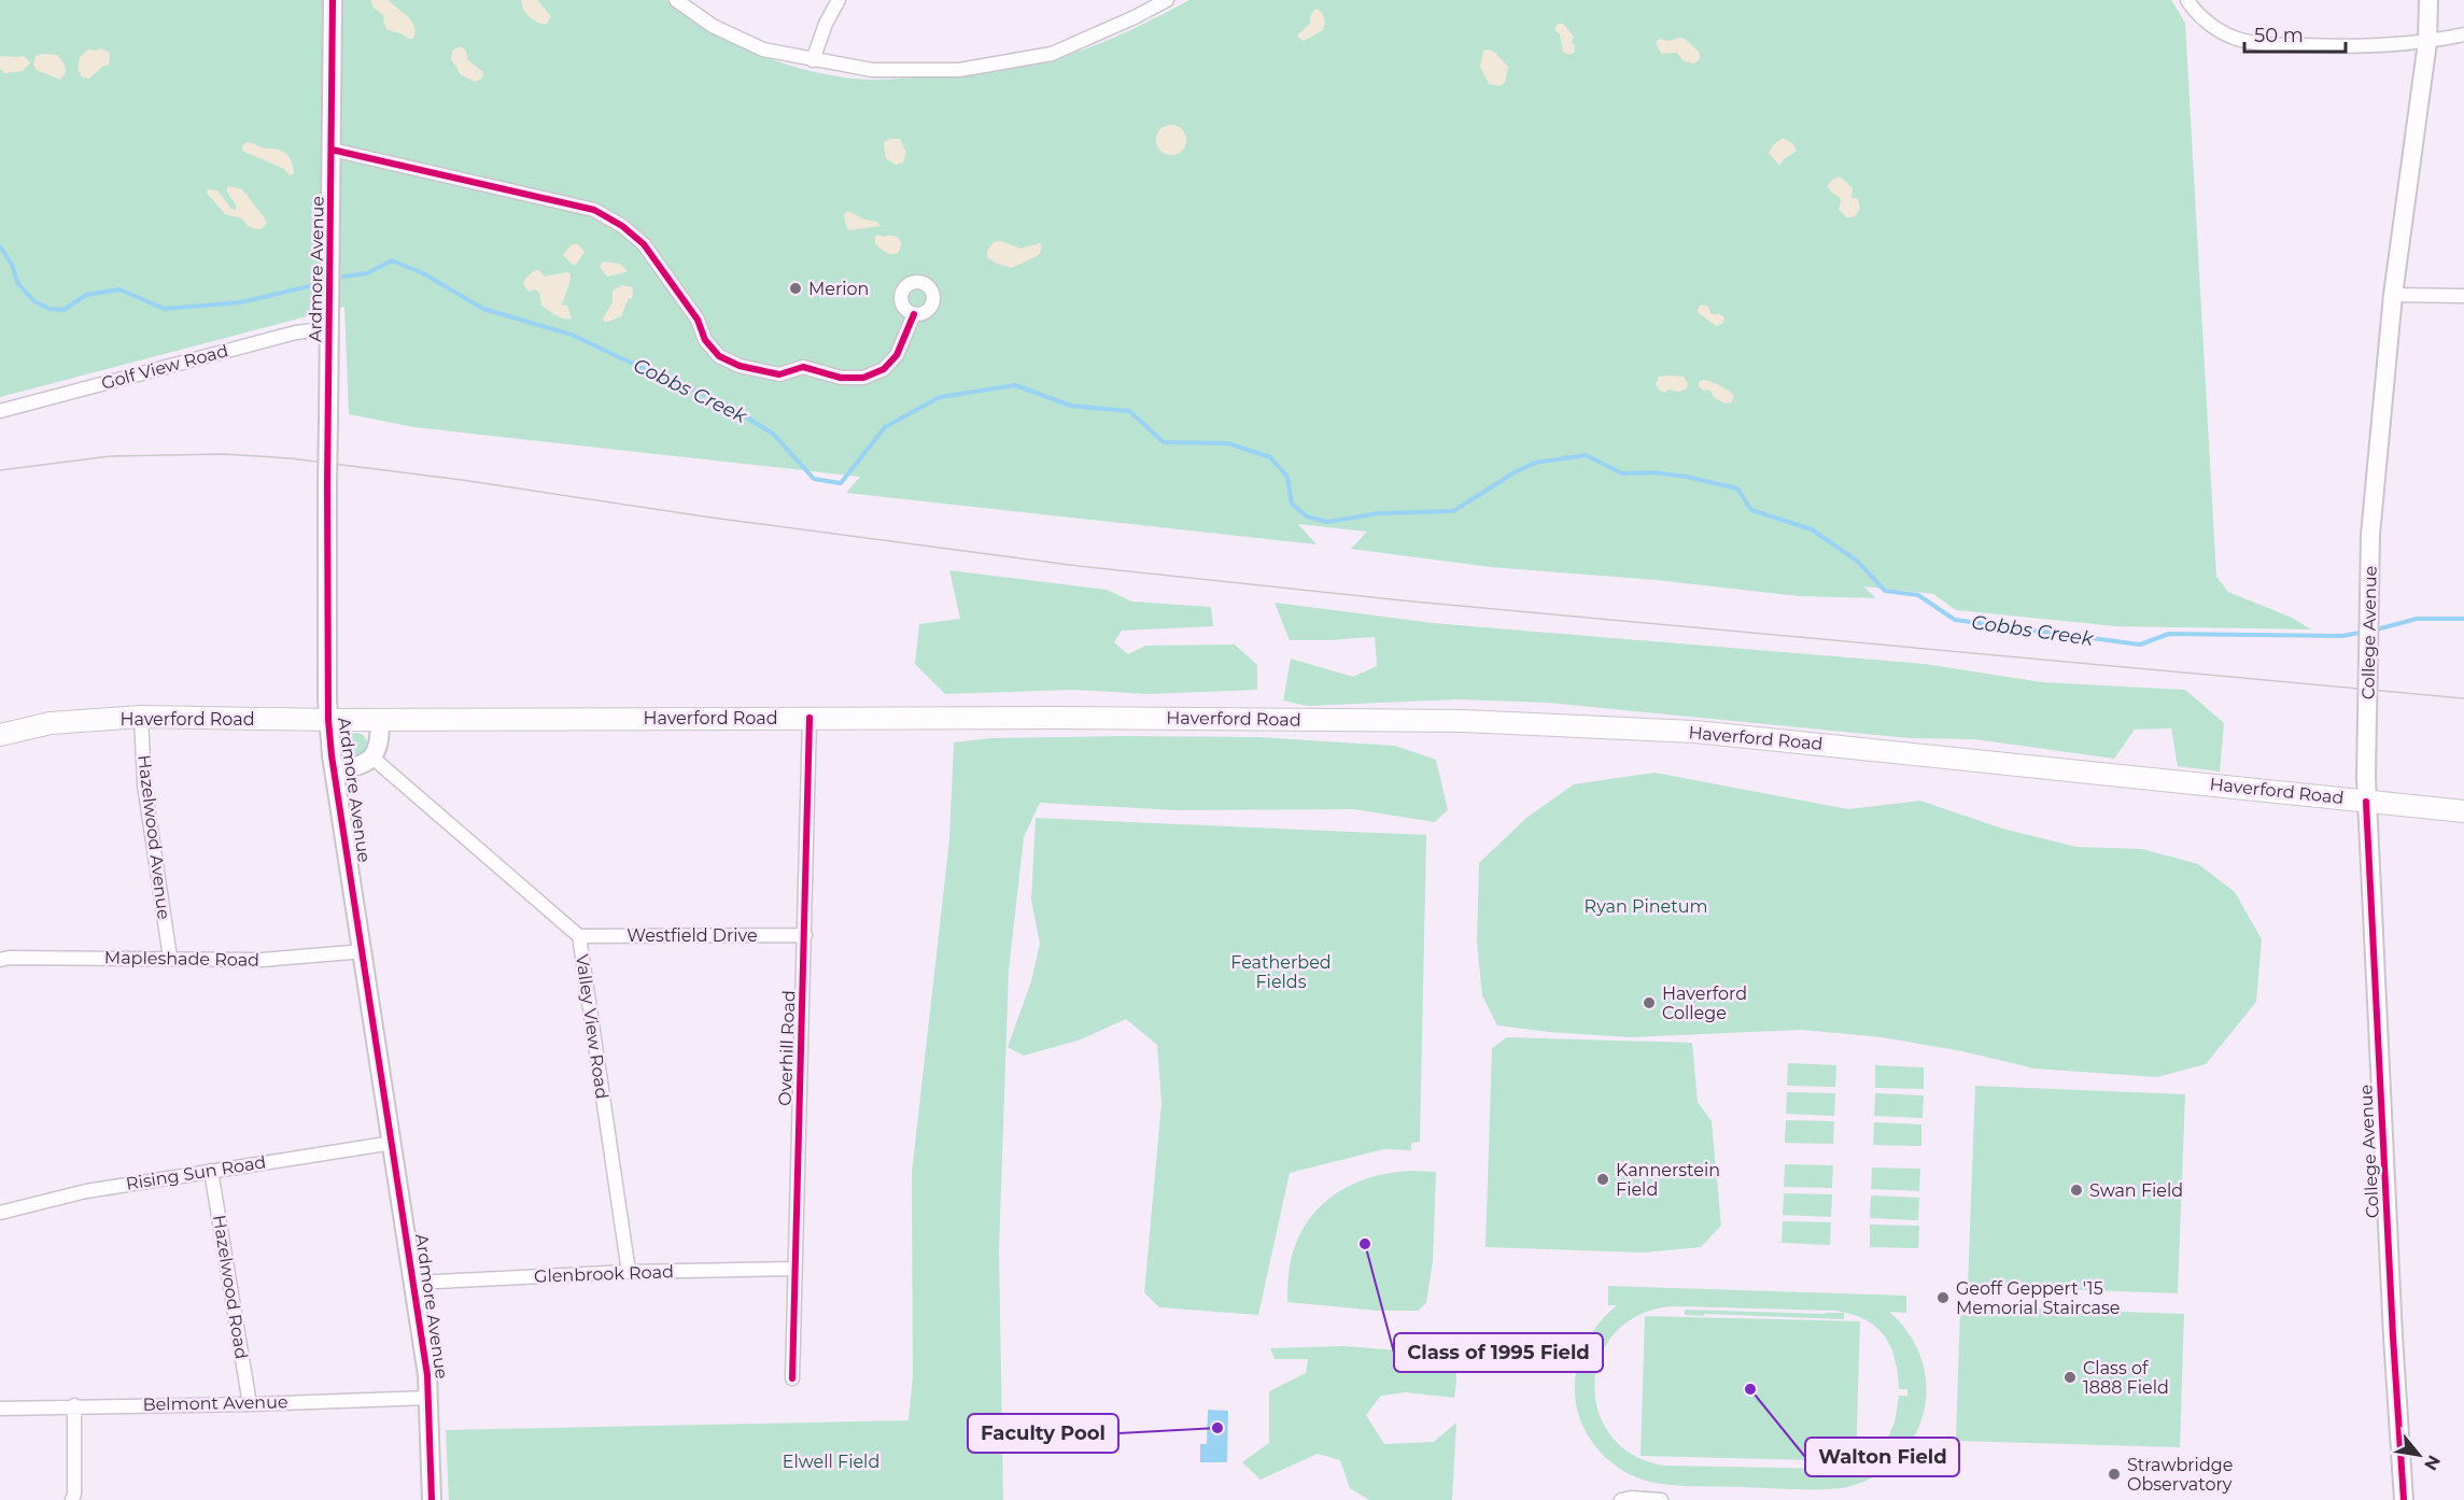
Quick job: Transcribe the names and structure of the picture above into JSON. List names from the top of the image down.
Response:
{
  "streets": {
    "main road": ["Haverford Road"],
    "street": [
      "Ardmore Avenue",
      "Golf View Road",
      "College Avenue",
      "Hazelwood Avenue",
      "Westfield Drive",
      "Mapleshade Road",
      "Valley View Road",
      "Overhill Road",
      "Rising Sun Road",
      "Glenbrook Road",
      "Hazelwood Road",
      "Belmont Avenue"
    ]
  },
  "crossings": [
    ["Ardmore Avenue", "Golf View Road"],
    ["Ardmore Avenue", "Haverford Road"],
    ["Ardmore Avenue", "Mapleshade Road"],
    ["Ardmore Avenue", "Rising Sun Road"],
    ["Ardmore Avenue", "Glenbrook Road"],
    ["Ardmore Avenue", "Belmont Avenue"],
    ["College Avenue", "Haverford Road"],
    ["Haverford Road", "Hazelwood Avenue"],
    ["Haverford Road", "Overhill Road"],
    ["Hazelwood Avenue", "Mapleshade Road"],
    ["Westfield Drive", "Valley View Road"],
    ["Westfield Drive", "Overhill Road"],
    ["Valley View Road", "Glenbrook Road"],
    ["Overhill Road", "Glenbrook Road"],
    ["Rising Sun Road", "Hazelwood Road"],
    ["Hazelwood Road", "Belmont Avenue"]
  ],
  "water": ["Cobbs Creek"],
  "parks": ["Ryan Pinetum", "Featherbed Fields", "Elwell Field"],
  "places": [
    "Merion",
    "Haverford College",
    "Kannerstein Field",
    "Swan Field",
    "Class of 1995 Field",
    "Geoff Geppert '15 Memorial Staircase",
    "Class of 1888 Field",
    "Walton Field",
    "Faculty Pool",
    "Strawbridge Observatory"
  ],
  "scale_bar": "50 m",
  "north": "bottom right"
}
